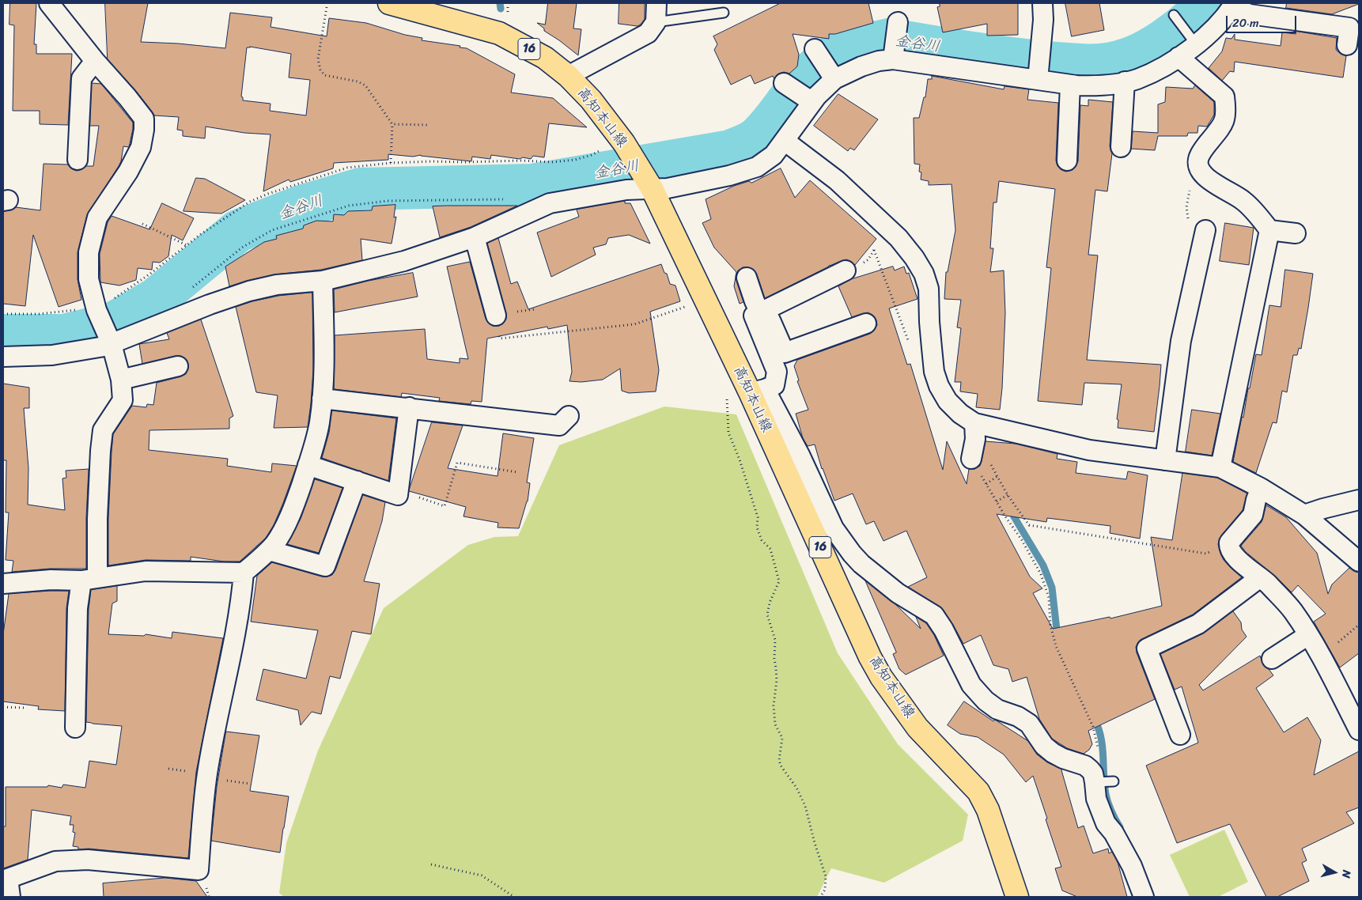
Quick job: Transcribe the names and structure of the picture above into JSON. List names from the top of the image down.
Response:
{
  "streets": {
    "main road": ["16", "高知本山線"]
  },
  "water": ["金谷川"],
  "scale_bar": "20 m",
  "north": "right"
}
